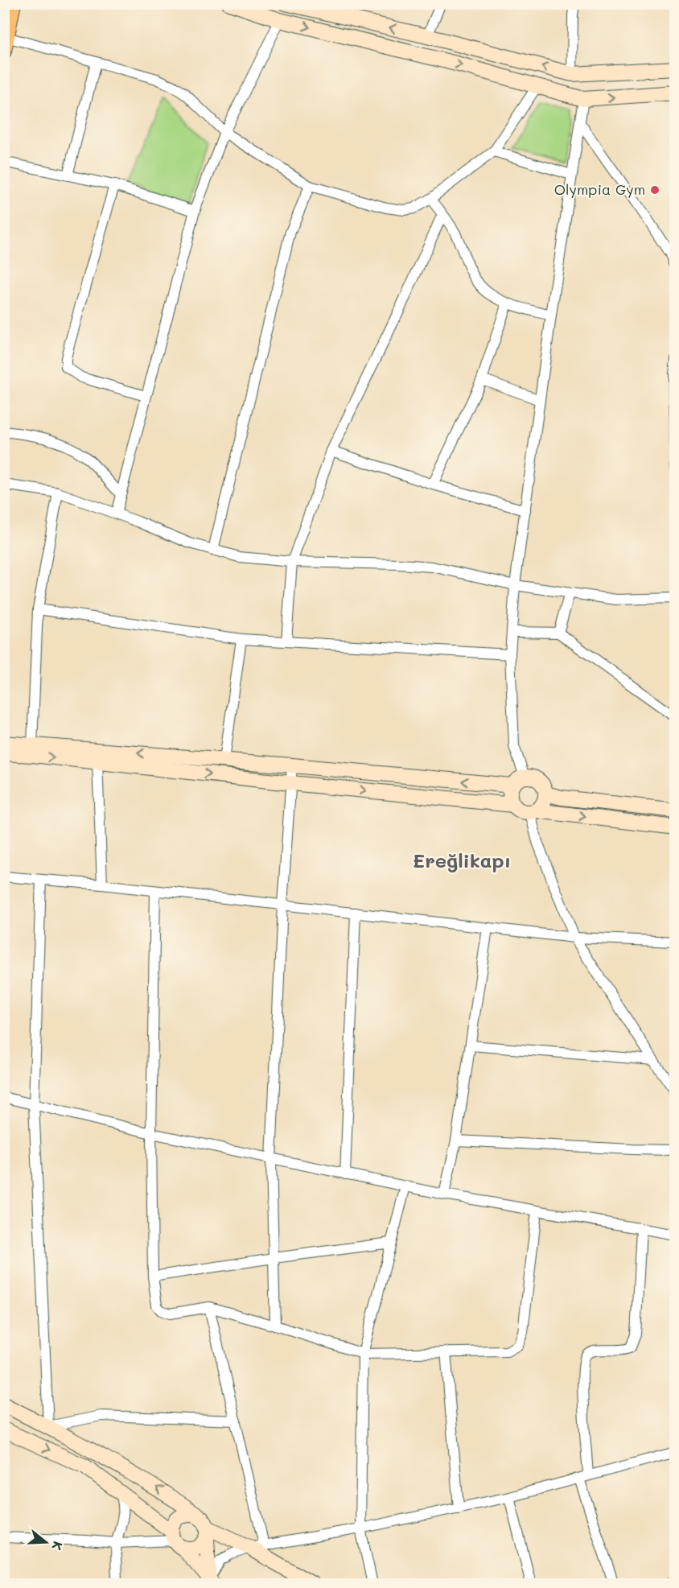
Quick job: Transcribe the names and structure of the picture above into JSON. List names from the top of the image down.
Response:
{
  "districts": ["Ereğlikapı"],
  "places": ["Olympia Gym"],
  "north": "right"
}
